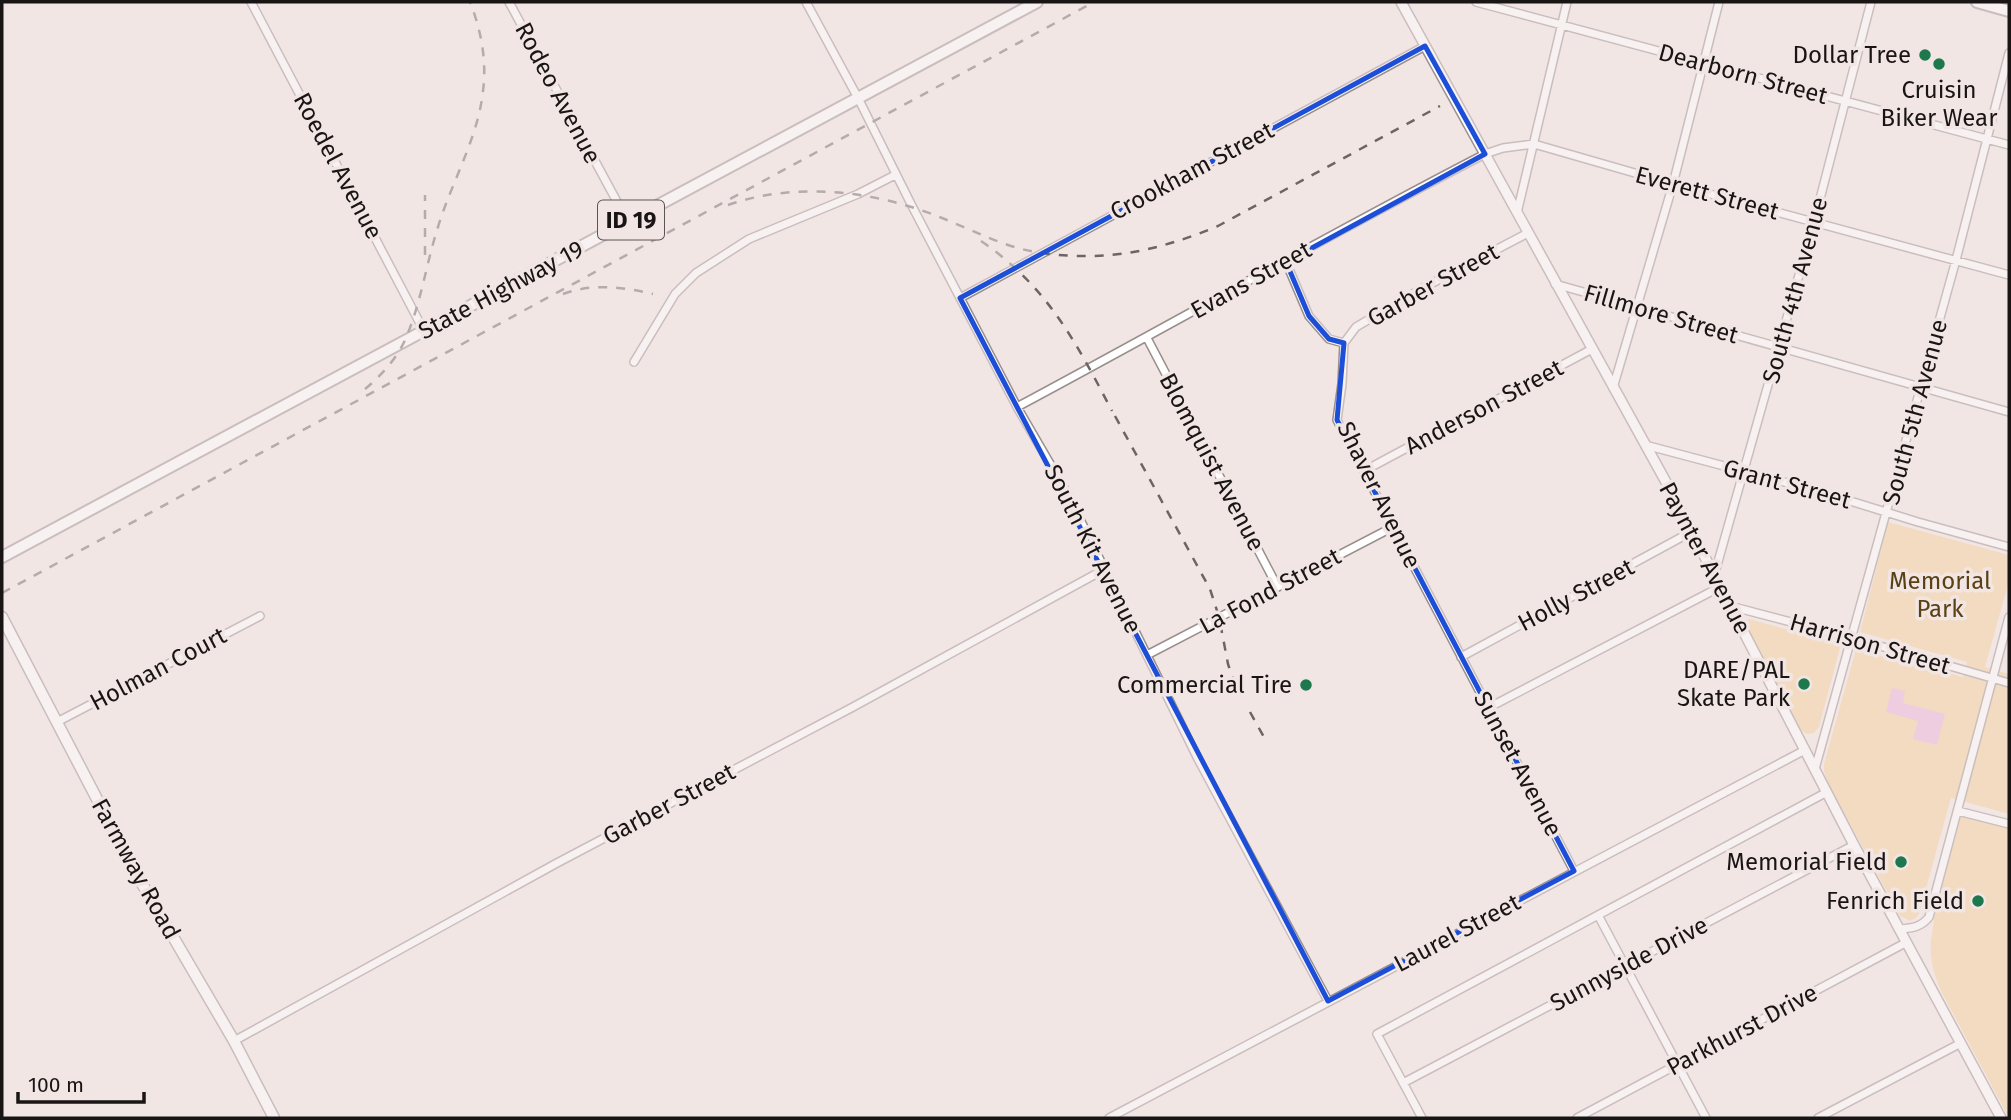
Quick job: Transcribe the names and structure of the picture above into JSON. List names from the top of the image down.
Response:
{
  "streets": {
    "main road": ["ID 19", "State Highway 19", "Farmway Road"],
    "street": [
      "Dearborn Street",
      "Rodeo Avenue",
      "Roedel Avenue",
      "Crookham Street",
      "Everett Street",
      "Evans Street",
      "Garber Street",
      "South 4th Avenue",
      "Fillmore Street",
      "Anderson Street",
      "South 5th Avenue",
      "Blomquist Avenue",
      "Grant Street",
      "Shaver Avenue",
      "South Kit Avenue",
      "Paynter Avenue",
      "La Fond Street",
      "Holly Street",
      "Harrison Street",
      "Holman Court",
      "Sunset Avenue",
      "Laurel Street",
      "Sunnyside Drive",
      "Parkhurst Drive"
    ]
  },
  "crossings": [
    ["Dearborn Street", "South 4th Avenue"],
    ["Dearborn Street", "South 5th Avenue"],
    ["Rodeo Avenue", "State Highway 19"],
    ["Roedel Avenue", "State Highway 19"],
    ["Crookham Street", "South Kit Avenue"],
    ["Crookham Street", "Paynter Avenue"],
    ["Everett Street", "Evans Street"],
    ["Everett Street", "South 4th Avenue"],
    ["Everett Street", "South 5th Avenue"],
    ["Everett Street", "Paynter Avenue"],
    ["Evans Street", "Blomquist Avenue"],
    ["Evans Street", "South Kit Avenue"],
    ["Evans Street", "Paynter Avenue"],
    ["Garber Street", "Shaver Avenue"],
    ["Garber Street", "South Kit Avenue"],
    ["Garber Street", "Paynter Avenue"],
    ["Garber Street", "Farmway Road"],
    ["State Highway 19", "South Kit Avenue"],
    ["South 4th Avenue", "Fillmore Street"],
    ["South 4th Avenue", "Grant Street"],
    ["South 4th Avenue", "Paynter Avenue"],
    ["Fillmore Street", "South 5th Avenue"],
    ["Fillmore Street", "Paynter Avenue"],
    ["Anderson Street", "Paynter Avenue"],
    ["South 5th Avenue", "Grant Street"],
    ["South 5th Avenue", "Paynter Avenue"],
    ["South 5th Avenue", "Harrison Street"],
    ["Blomquist Avenue", "La Fond Street"],
    ["Grant Street", "Paynter Avenue"],
    ["Shaver Avenue", "La Fond Street"],
    ["Shaver Avenue", "Holly Street"],
    ["Shaver Avenue", "Sunset Avenue"],
    ["South Kit Avenue", "La Fond Street"],
    ["South Kit Avenue", "Laurel Street"],
    ["Paynter Avenue", "Holly Street"],
    ["Paynter Avenue", "Harrison Street"],
    ["Paynter Avenue", "Laurel Street"],
    ["Paynter Avenue", "Sunnyside Drive"],
    ["Paynter Avenue", "Parkhurst Drive"],
    ["Holly Street", "Sunset Avenue"],
    ["Holman Court", "Farmway Road"],
    ["Sunset Avenue", "Laurel Street"]
  ],
  "parks": ["Memorial Park"],
  "places": [
    "Dollar Tree",
    "Cruisin Biker Wear",
    "DARE/PAL Skate Park",
    "Commercial Tire",
    "Memorial Field",
    "Fenrich Field"
  ],
  "scale_bar": "100 m"
}
